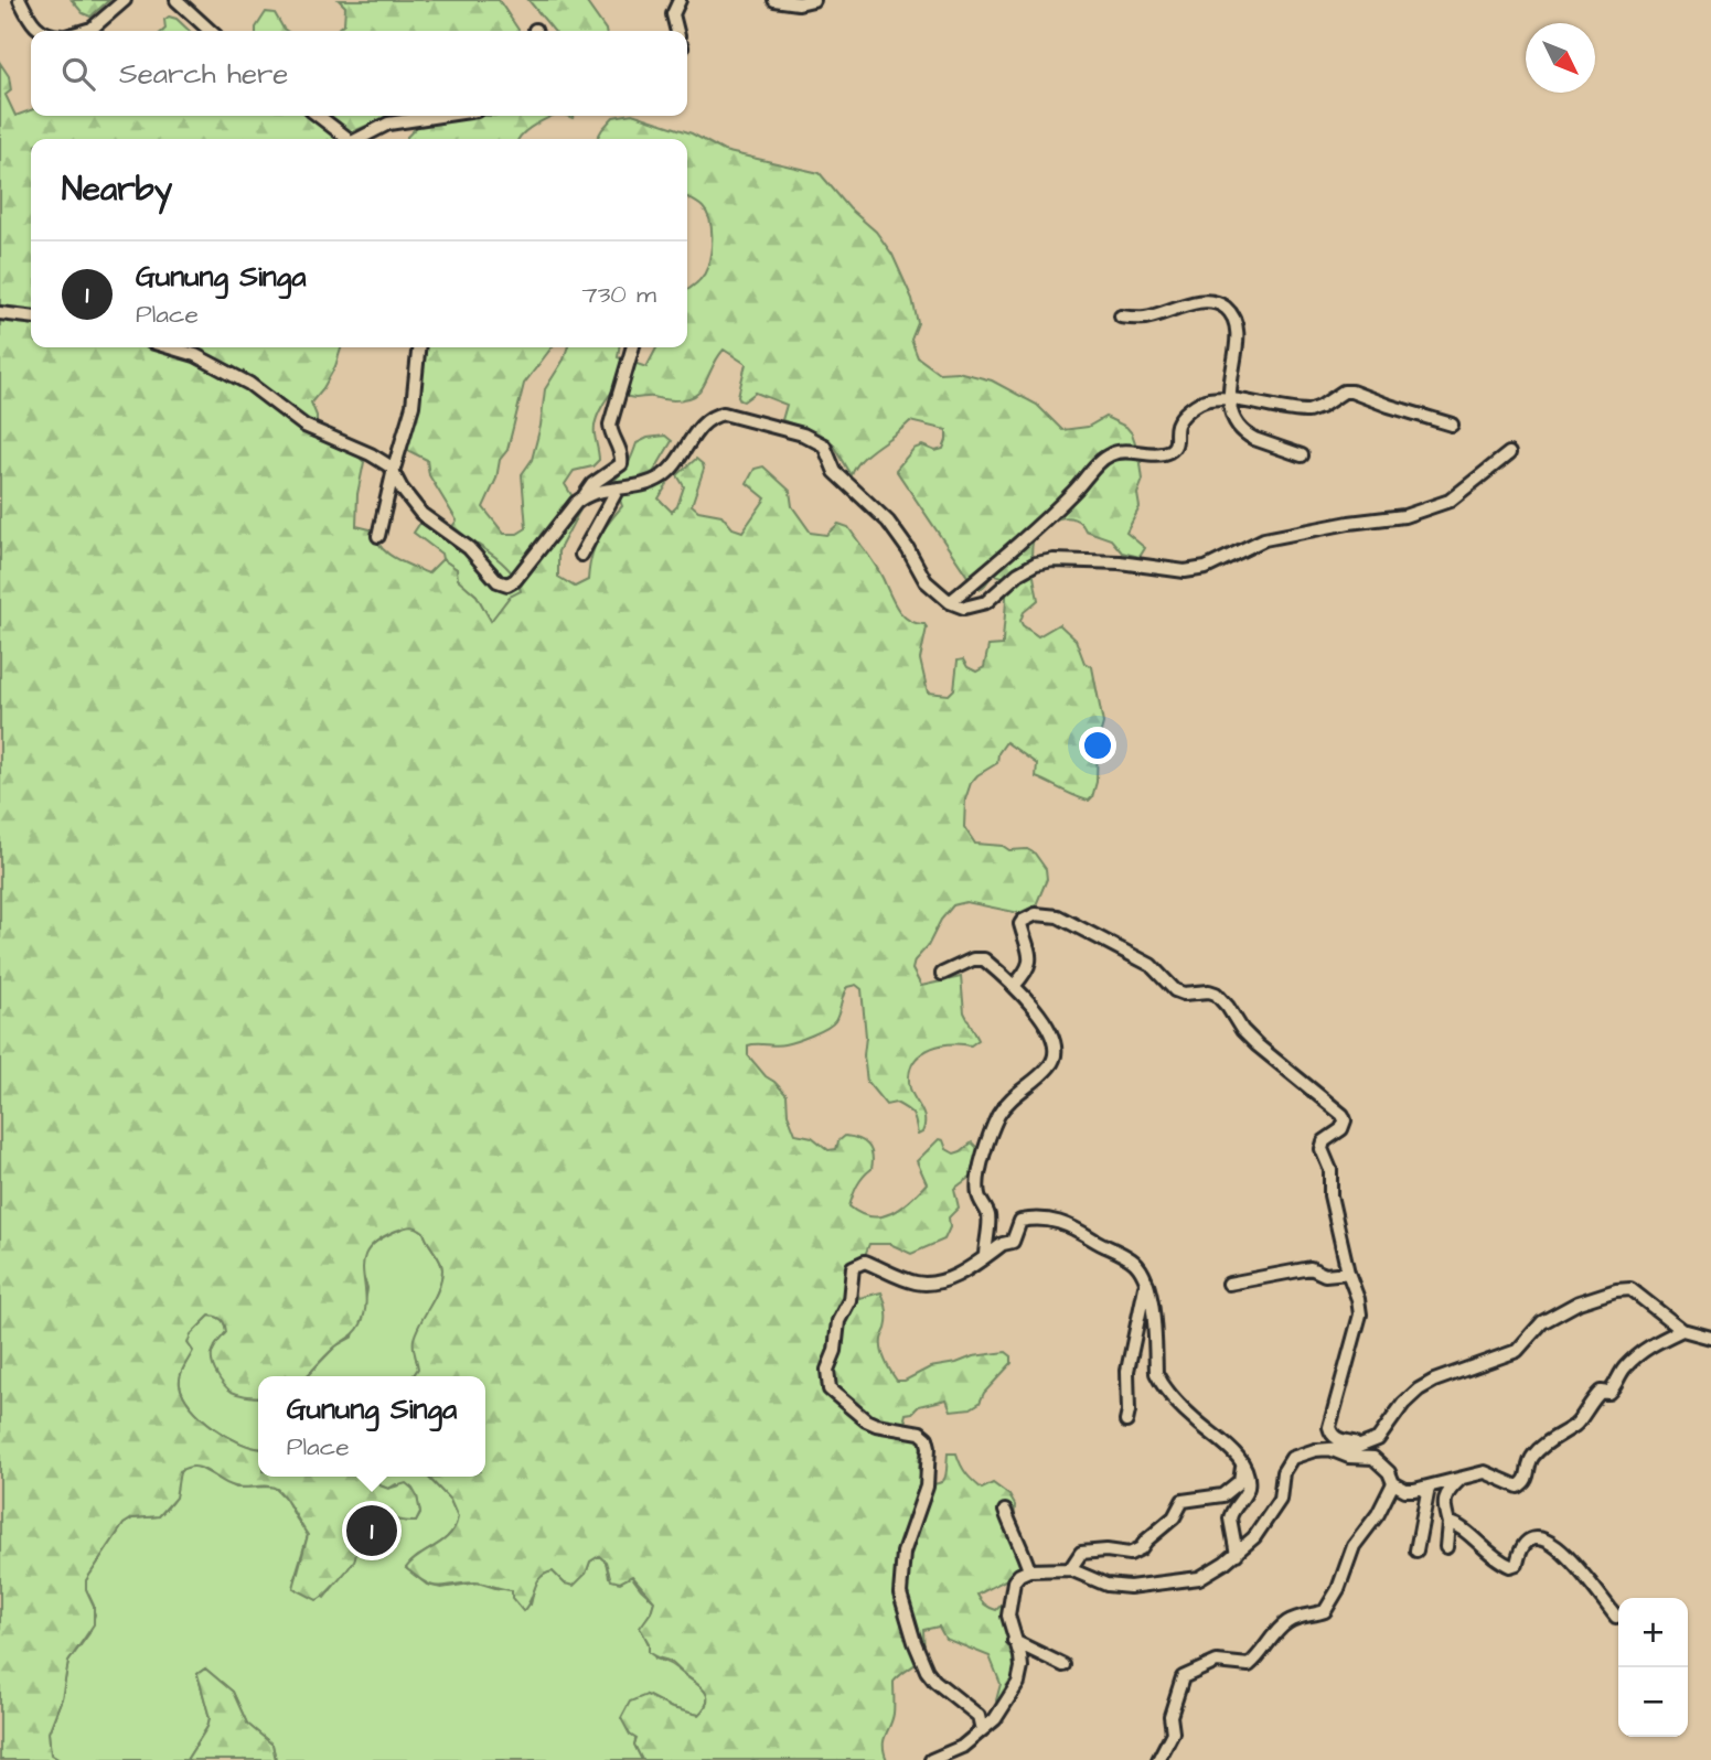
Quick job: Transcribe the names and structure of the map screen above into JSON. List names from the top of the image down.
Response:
{
  "north": "bottom right",
  "page": {
    "search": "Search here",
    "heading": "Nearby",
    "list": [
      {
        "mark": "1",
        "name": "Gunung Singa",
        "note": "Place",
        "value": "730 m"
      }
    ],
    "popup": ["Gunung Singa", "Place"],
    "pins": "1",
    "map_buttons": ["+", "−"]
  }
}
